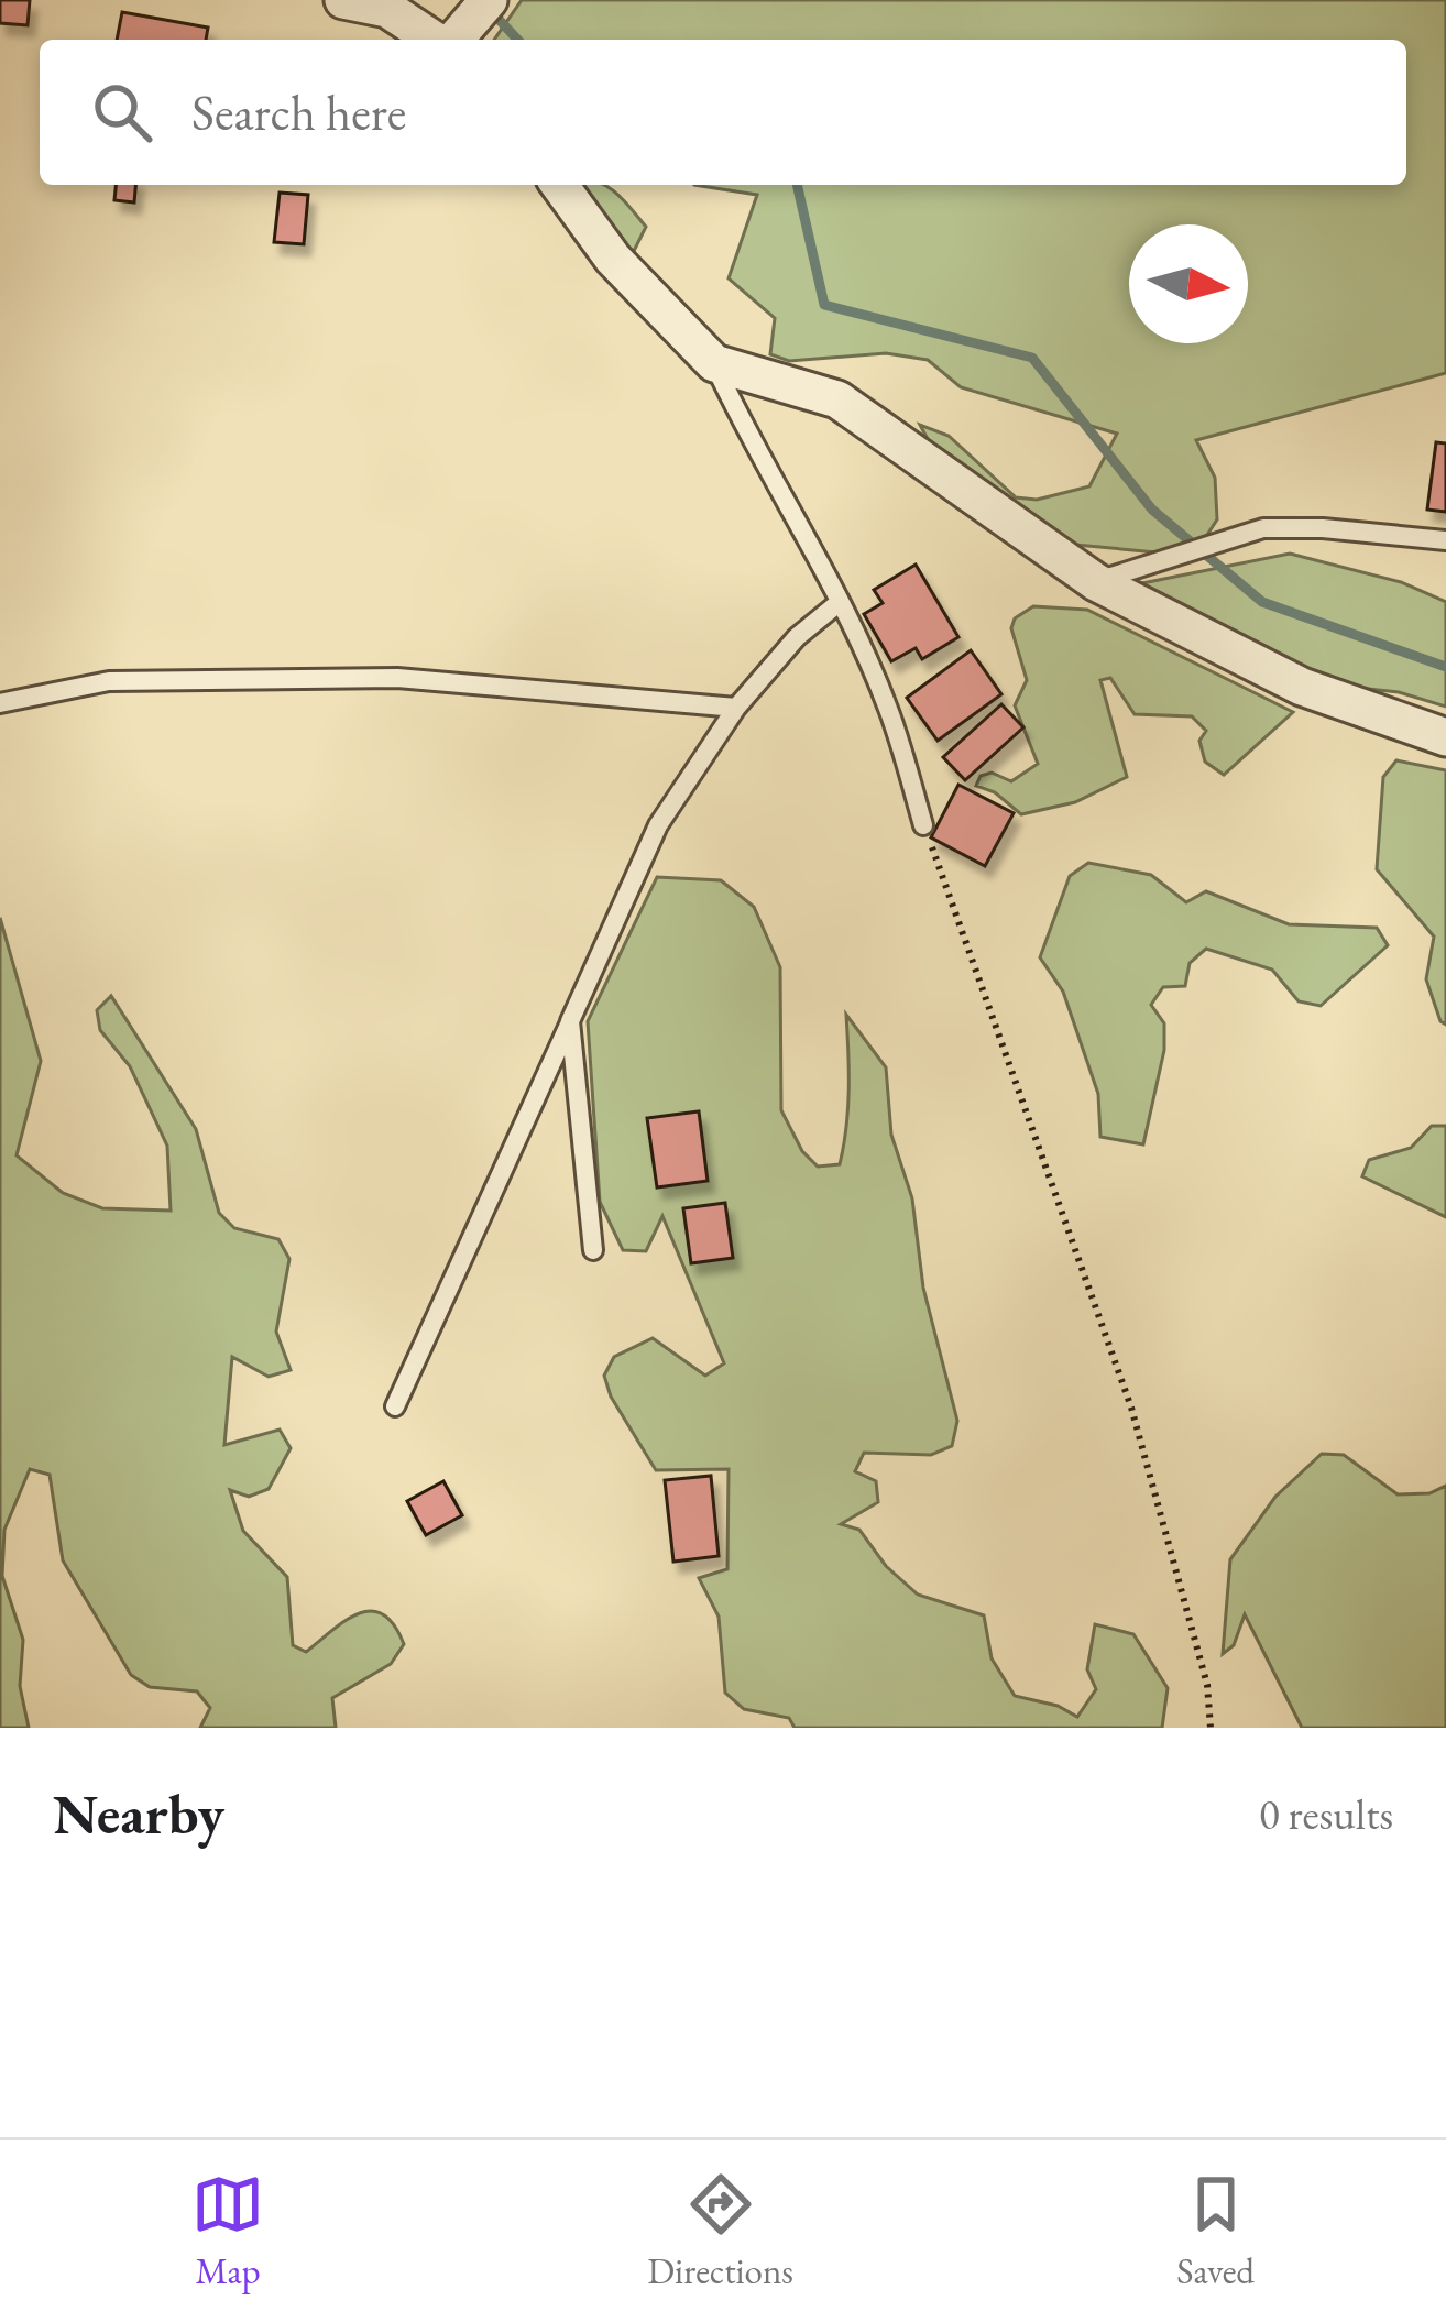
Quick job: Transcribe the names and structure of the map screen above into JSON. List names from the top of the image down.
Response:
{
  "north": "right",
  "page": {
    "search": "Search here",
    "heading": ["Nearby", "0 results"],
    "nav": ["Map", "Directions", "Saved"]
  }
}
